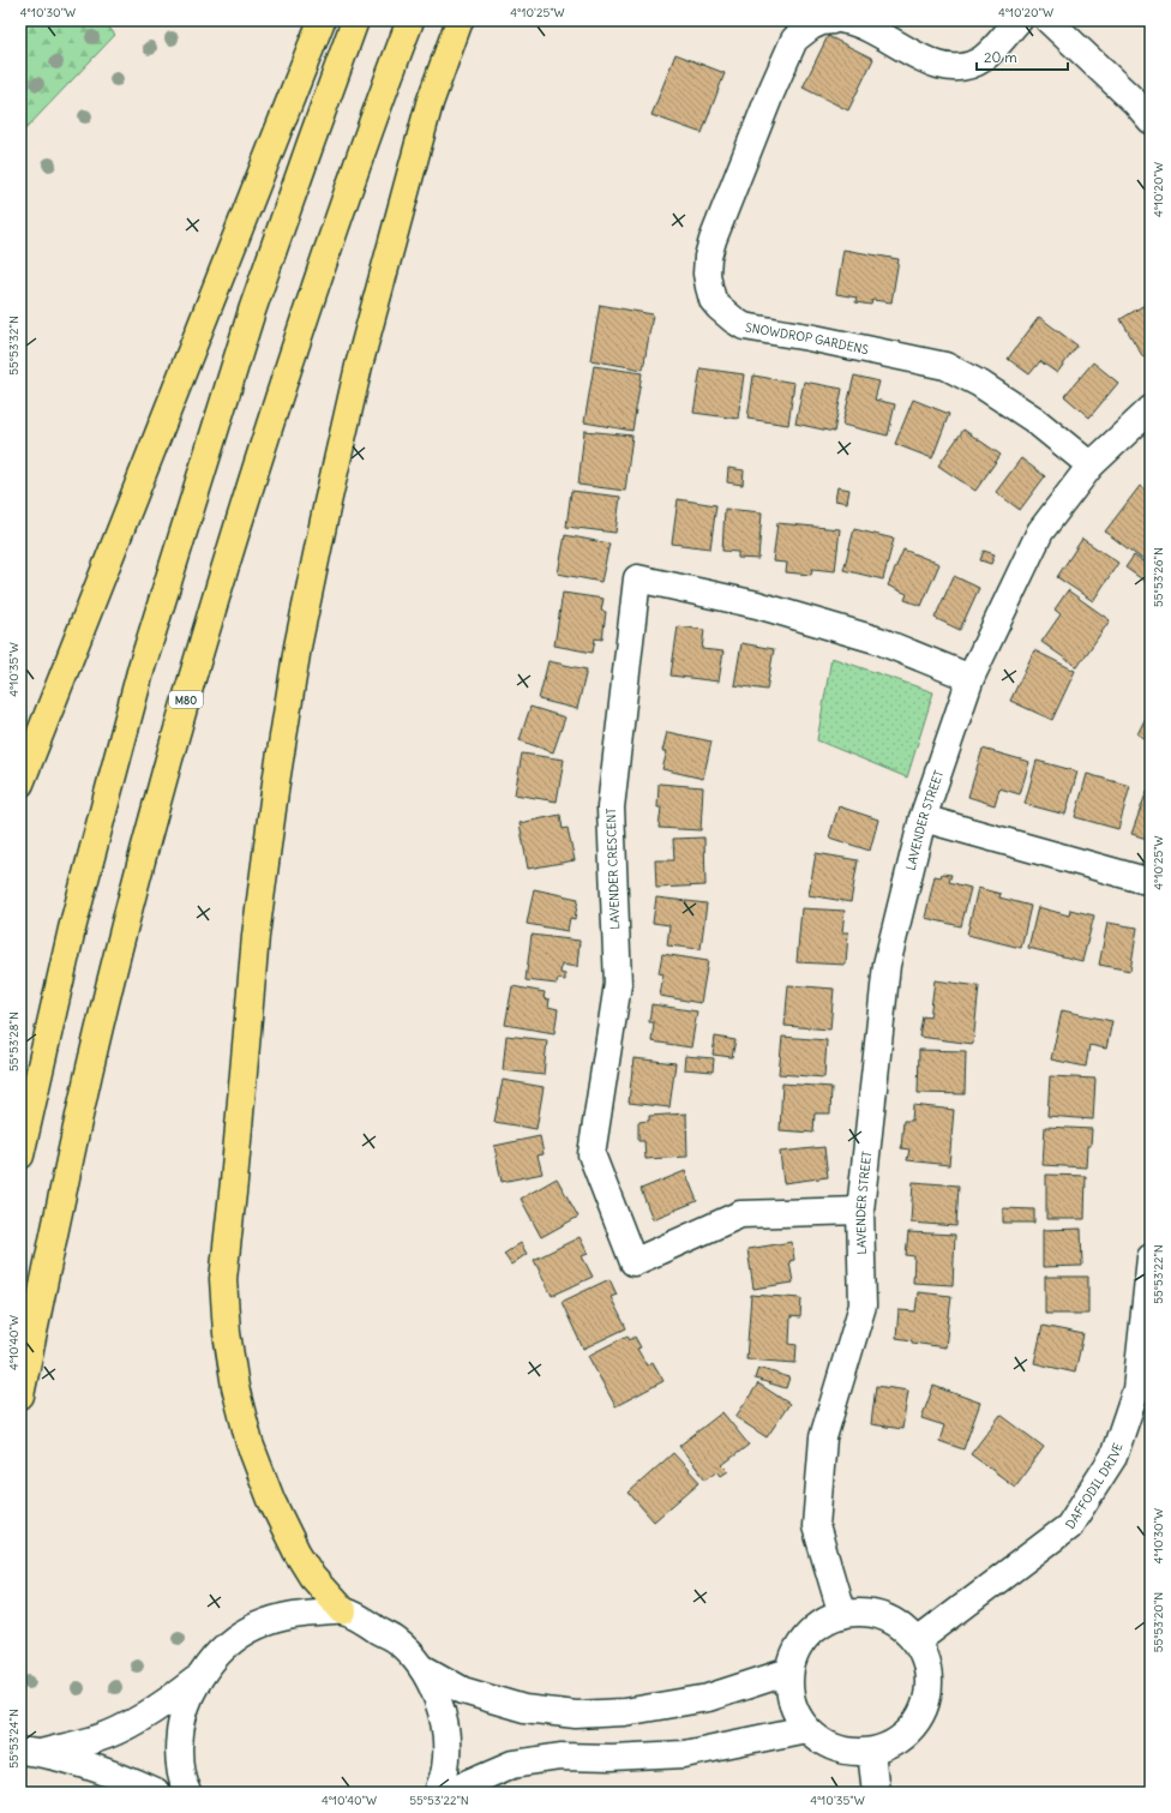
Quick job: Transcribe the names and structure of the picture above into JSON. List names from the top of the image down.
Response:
{
  "streets": {
    "highway": ["M80"],
    "street": [
      "SNOWDROP GARDENS",
      "LAVENDER STREET",
      "LAVENDER CRESCENT",
      "DAFFODIL DRIVE"
    ]
  },
  "crossings": [
    ["SNOWDROP GARDENS", "LAVENDER STREET"],
    ["LAVENDER STREET", "LAVENDER CRESCENT"],
    ["LAVENDER STREET", "DAFFODIL DRIVE"]
  ],
  "scale_bar": "20 m",
  "coordinates": [
    "4°10'30\"W",
    "4°10'25\"W",
    "4°10'20\"W",
    "55°53'32\"N",
    "55°53'26\"N",
    "4°10'35\"W",
    "55°53'28\"N",
    "55°53'22\"N",
    "4°10'40\"W",
    "55°53'20\"N",
    "55°53'24\"N"
  ]
}
